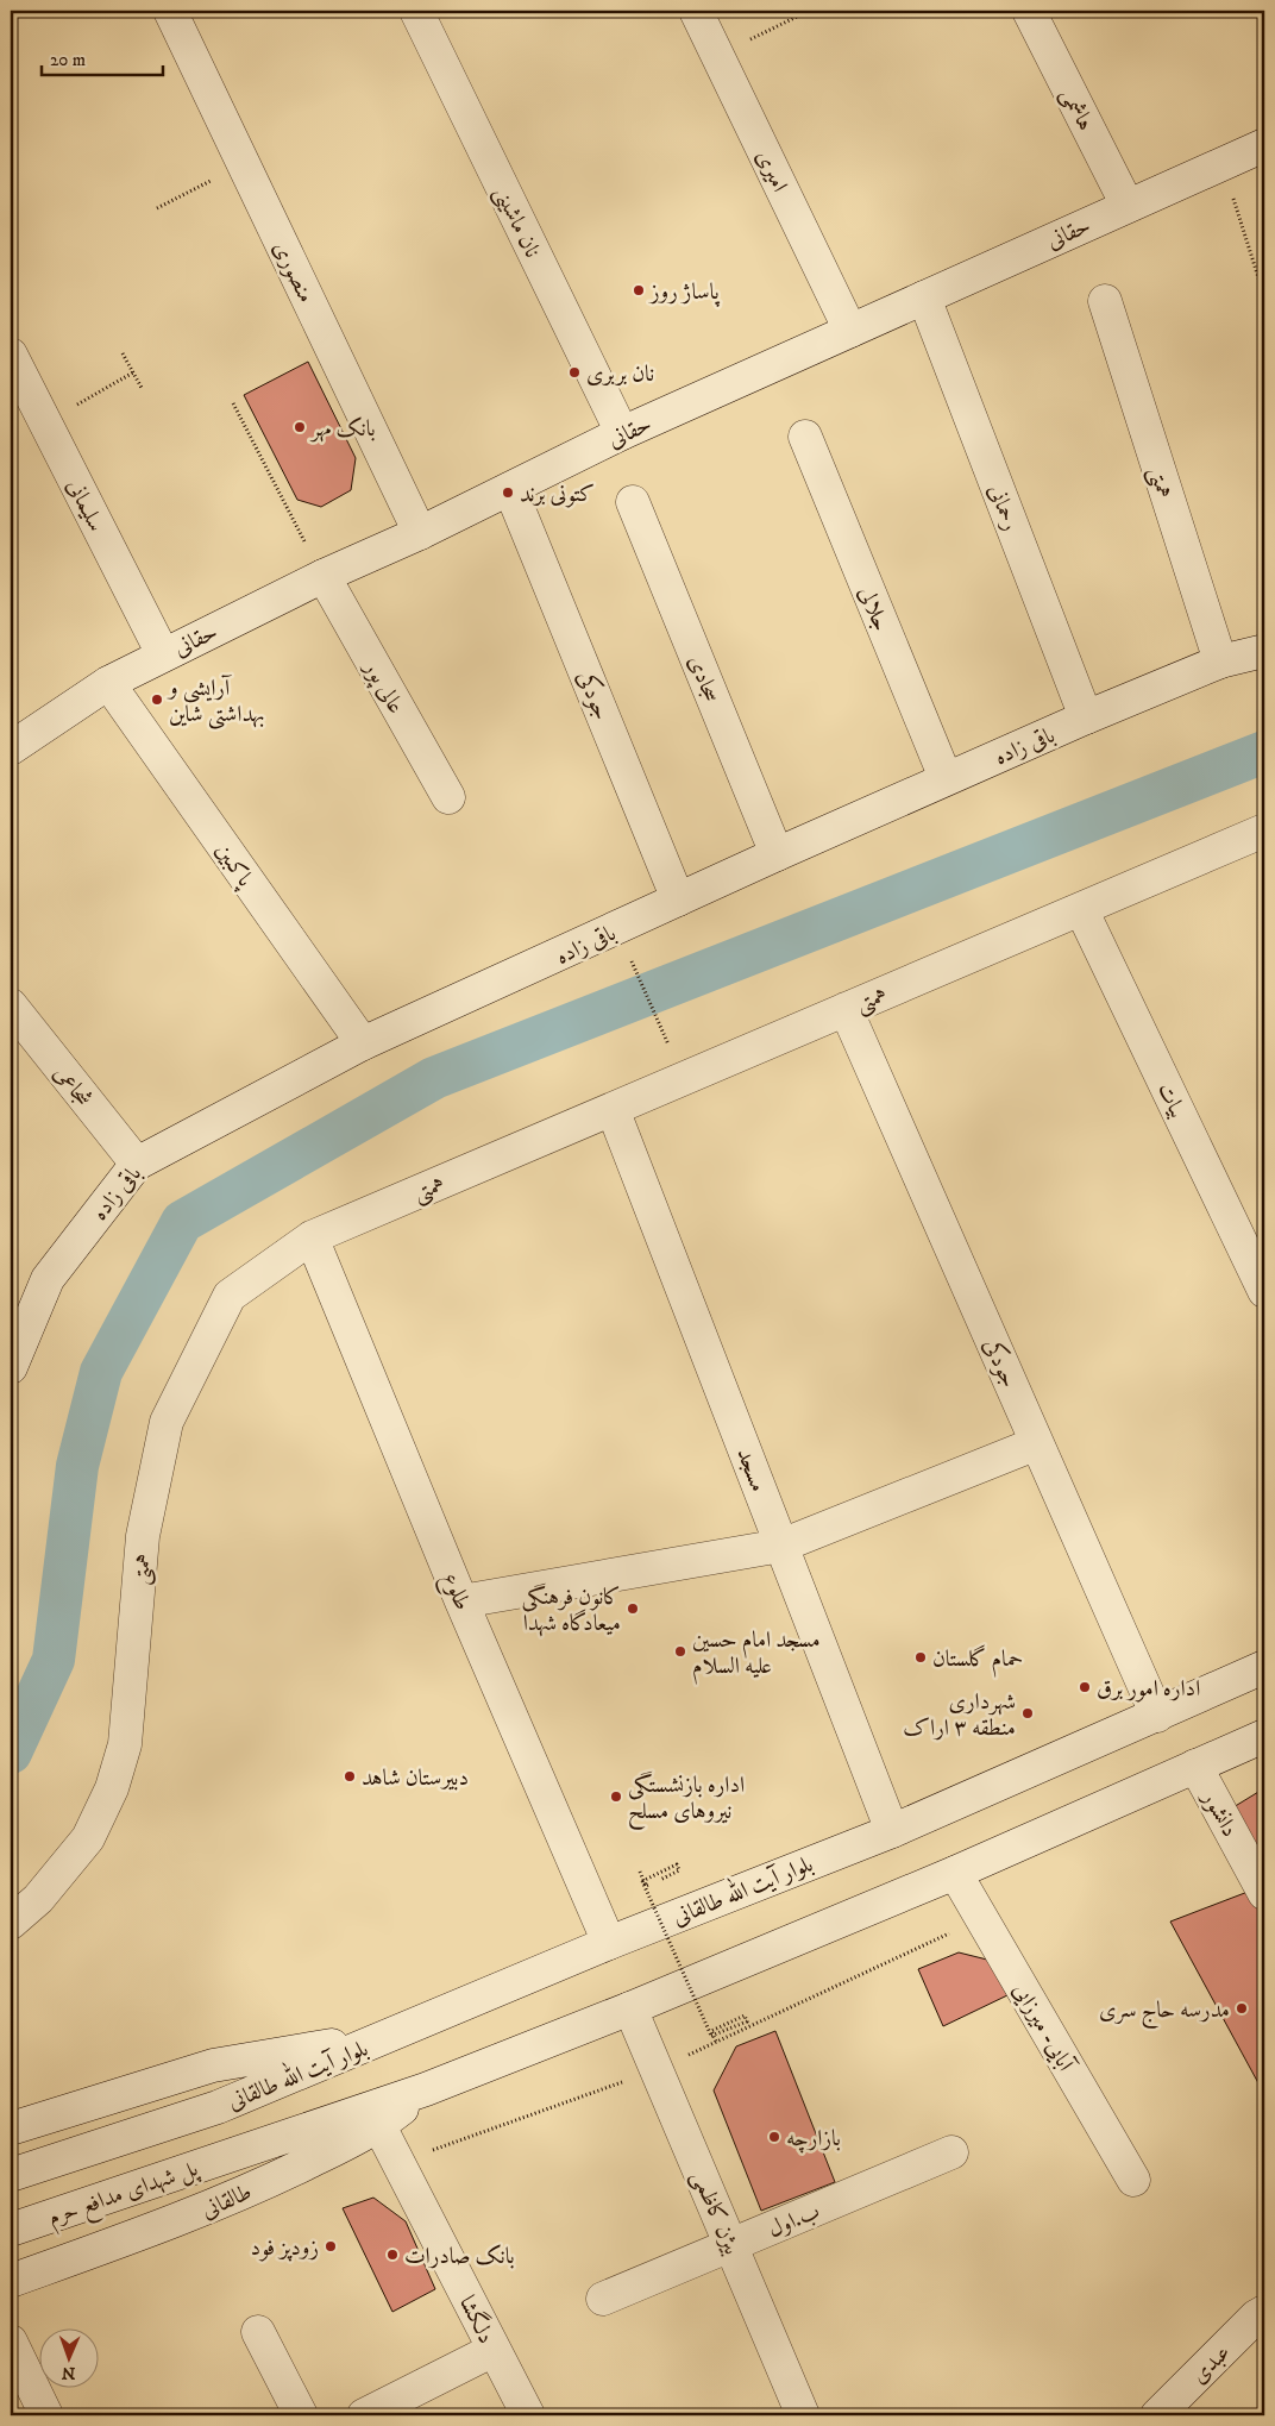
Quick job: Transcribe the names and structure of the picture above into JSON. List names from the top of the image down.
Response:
{
  "streets": {
    "street": [
      "هاشمی",
      "امیری",
      "نان ماشینی",
      "حقانی",
      "منصوری",
      "همتی",
      "سلیمانی",
      "رحمانی",
      "جلالی",
      "سجادی",
      "عالی پور",
      "جودکی",
      "باقی زاده",
      "پاکبین",
      "شجاعی",
      "بیات",
      "مسجد",
      "طلوع",
      "دانشور",
      "بلوار آیت الله طالقانی",
      "آبایی- میرزایی",
      "پل شهدای مدافع حرم",
      "طالقانی",
      "بیژن کاظمی",
      "ب.اول",
      "دلگشا",
      "عبدی"
    ]
  },
  "crossings": [
    ["هاشمی", "حقانی"],
    ["امیری", "حقانی"],
    ["نان ماشینی", "حقانی"],
    ["حقانی", "منصوری"],
    ["حقانی", "سلیمانی"],
    ["حقانی", "رحمانی"],
    ["حقانی", "عالی پور"],
    ["حقانی", "جودکی"],
    ["حقانی", "پاکبین"],
    ["همتی", "جودکی"],
    ["همتی", "باقی زاده"],
    ["همتی", "بیات"],
    ["همتی", "مسجد"],
    ["همتی", "طلوع"],
    ["رحمانی", "باقی زاده"],
    ["جلالی", "باقی زاده"],
    ["سجادی", "باقی زاده"],
    ["جودکی", "باقی زاده"],
    ["جودکی", "بلوار آیت الله طالقانی"],
    ["باقی زاده", "پاکبین"],
    ["باقی زاده", "شجاعی"],
    ["مسجد", "بلوار آیت الله طالقانی"],
    ["طلوع", "بلوار آیت الله طالقانی"],
    ["پل شهدای مدافع حرم", "طالقانی"],
    ["طالقانی", "دلگشا"],
    ["بیژن کاظمی", "ب.اول"]
  ],
  "places": [
    "پاساژ روز",
    "نان بربری",
    "بانک مهر",
    "کتونی برند",
    "آرایشی و بهداشتی شاین",
    "کانون فرهنگی میعادگاه شهدا",
    "مسجد امام حسین علیه السلام",
    "حمام گلستان",
    "اداره امور برق",
    "شهرداری منطقه ۳ اراک",
    "دبیرستان شاهد",
    "اداره بازنشستگی نیروهای مسلح",
    "مدرسه حاج سری",
    "بازارچه",
    "زودپز فود",
    "بانک صادرات"
  ],
  "scale_bar": "20 m",
  "north": "bottom"
}
